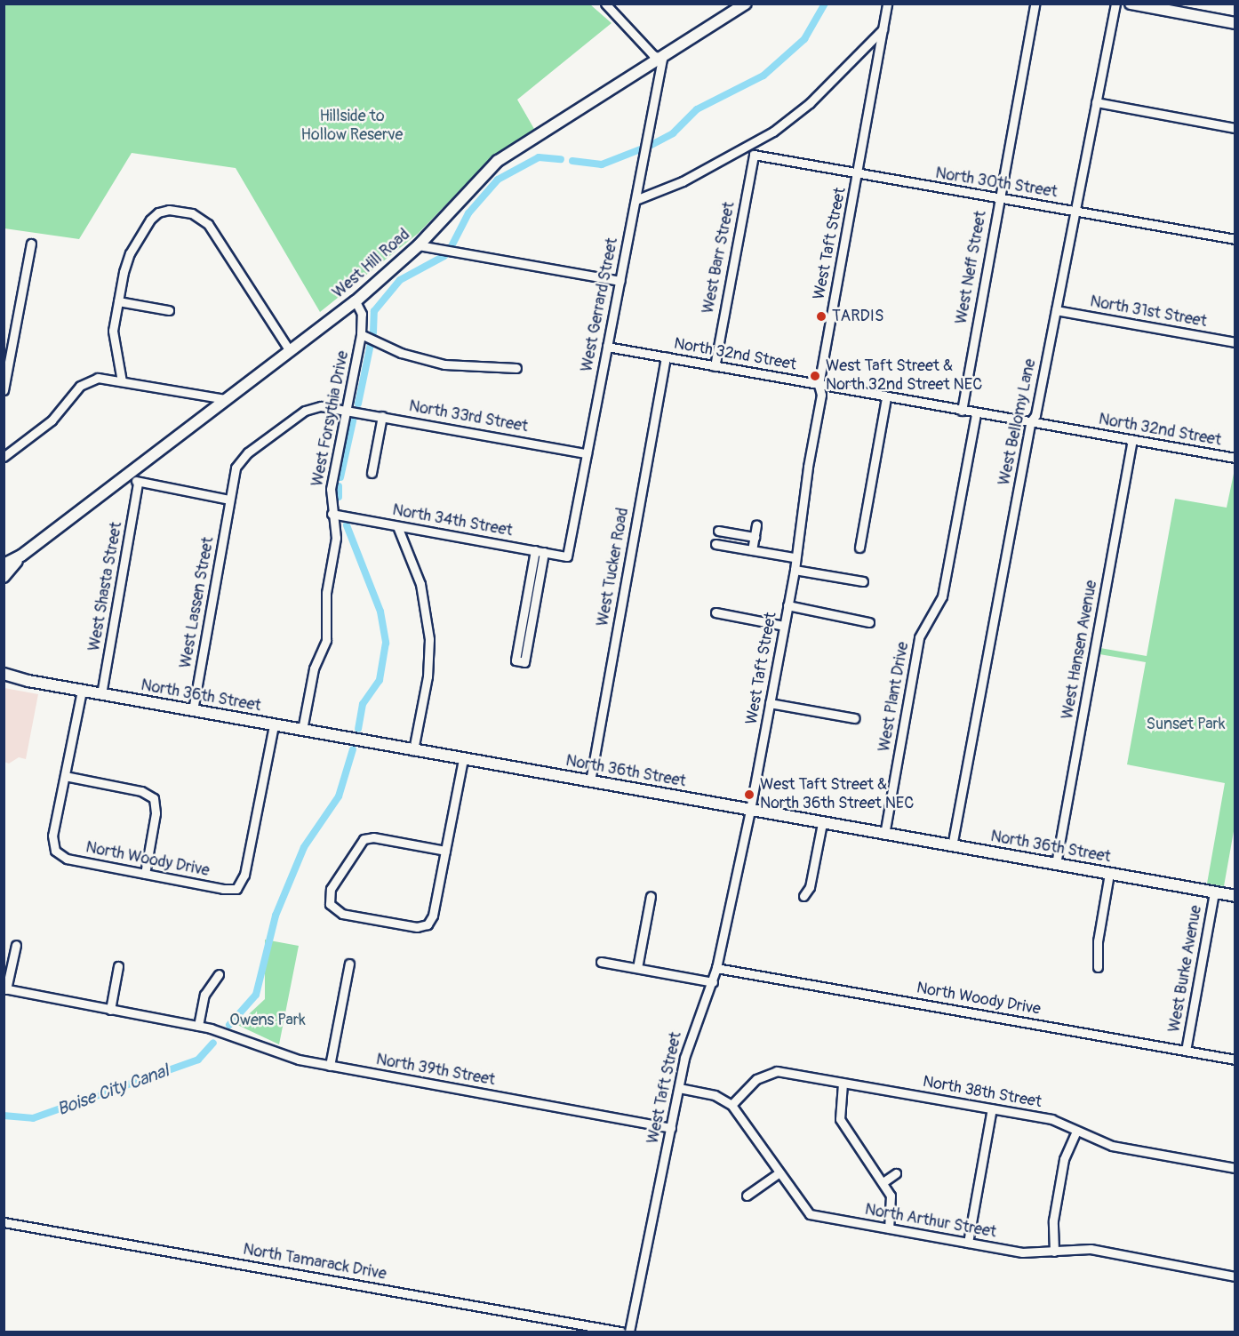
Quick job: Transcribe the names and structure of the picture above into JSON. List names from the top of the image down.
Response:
{
  "streets": {
    "street": [
      "North 30th Street",
      "West Taft Street",
      "West Barr Street",
      "West Hill Road",
      "West Neff Street",
      "West Gerrard Street",
      "North 31st Street",
      "North 32nd Street",
      "North 33rd Street",
      "West Forsythia Drive",
      "West Bellomy Lane",
      "North 34th Street",
      "West Tucker Road",
      "West Shasta Street",
      "West Lassen Street",
      "West Hansen Avenue",
      "North 36th Street",
      "West Plant Drive",
      "North Woody Drive",
      "West Burke Avenue",
      "North 39th Street",
      "North 38th Street",
      "North Arthur Street",
      "North Tamarack Drive"
    ]
  },
  "crossings": [
    ["North 30th Street", "West Taft Street"],
    ["North 30th Street", "West Barr Street"],
    ["North 30th Street", "West Neff Street"],
    ["North 30th Street", "West Bellomy Lane"],
    ["West Taft Street", "North 32nd Street"],
    ["West Taft Street", "North 36th Street"],
    ["West Taft Street", "North Woody Drive"],
    ["West Taft Street", "North 39th Street"],
    ["West Taft Street", "North Arthur Street"],
    ["West Barr Street", "North 32nd Street"],
    ["West Hill Road", "West Gerrard Street"],
    ["West Hill Road", "West Forsythia Drive"],
    ["West Neff Street", "North 32nd Street"],
    ["West Gerrard Street", "North 32nd Street"],
    ["West Gerrard Street", "North 33rd Street"],
    ["West Gerrard Street", "North 34th Street"],
    ["North 31st Street", "West Bellomy Lane"],
    ["North 32nd Street", "West Bellomy Lane"],
    ["North 32nd Street", "West Tucker Road"],
    ["North 32nd Street", "West Hansen Avenue"],
    ["North 32nd Street", "West Plant Drive"],
    ["North 33rd Street", "West Forsythia Drive"],
    ["North 33rd Street", "West Lassen Street"],
    ["West Forsythia Drive", "North 34th Street"],
    ["West Forsythia Drive", "West Lassen Street"],
    ["West Forsythia Drive", "North 36th Street"],
    ["West Bellomy Lane", "North 36th Street"],
    ["West Tucker Road", "North 36th Street"],
    ["West Shasta Street", "North 36th Street"],
    ["West Lassen Street", "North 36th Street"],
    ["West Hansen Avenue", "North 36th Street"],
    ["North 36th Street", "West Plant Drive"],
    ["North 36th Street", "North Woody Drive"],
    ["North 36th Street", "West Burke Avenue"],
    ["North Woody Drive", "West Burke Avenue"],
    ["North 38th Street", "North Arthur Street"]
  ],
  "water": ["Boise City Canal"],
  "parks": ["Hillside to Hollow Reserve", "Sunset Park", "Owens Park"],
  "places": ["TARDIS", "West Taft Street & North 32nd Street NEC", "West Taft Street & North 36th Street NEC"]
}
